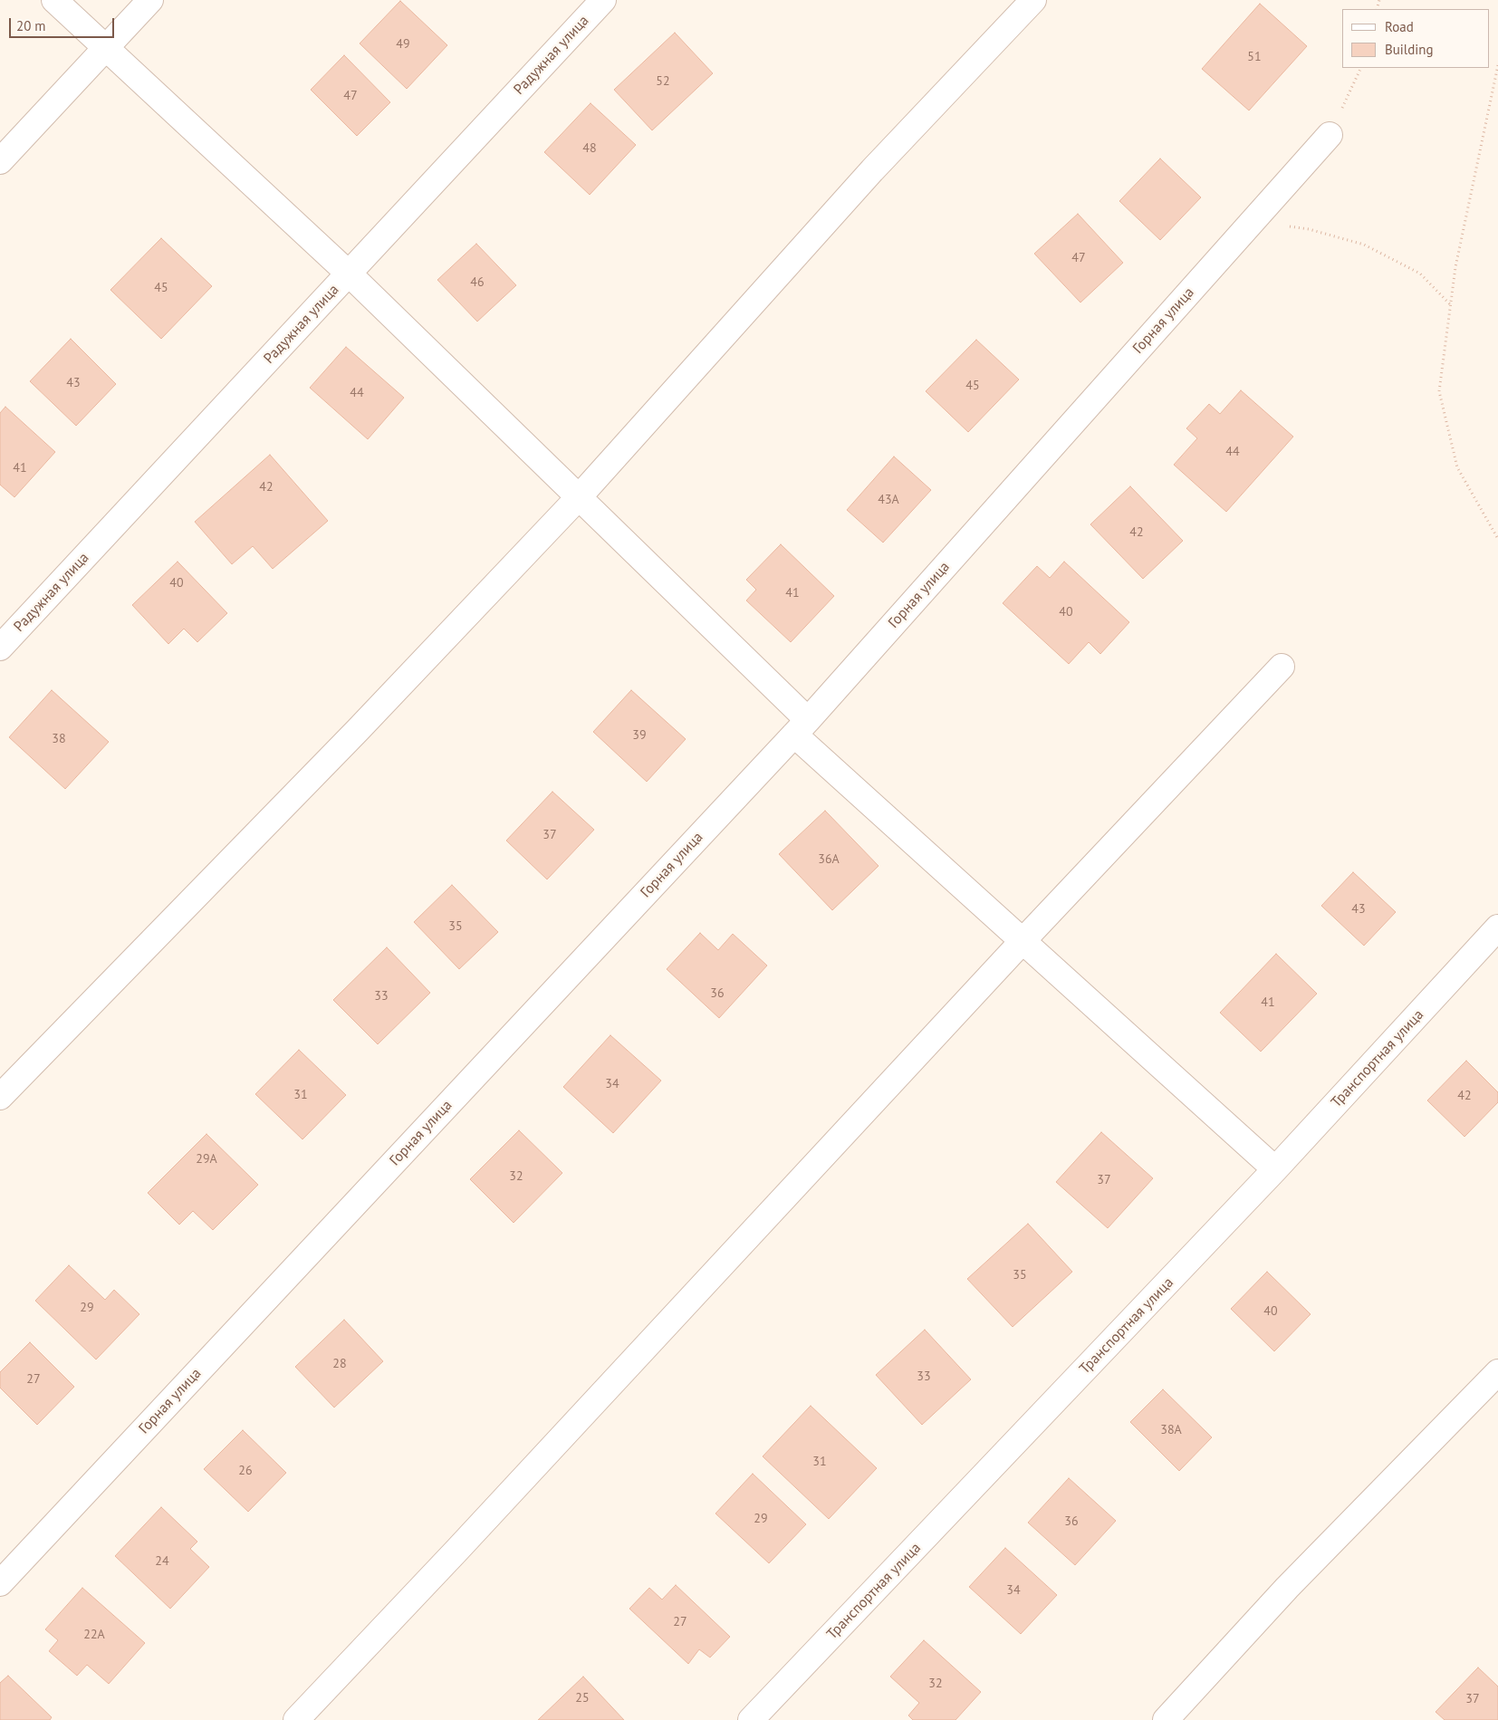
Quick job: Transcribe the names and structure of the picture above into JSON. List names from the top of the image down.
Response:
{
  "streets": {
    "street": ["Радужная улица", "Горная улица", "Транспортная улица"]
  },
  "house_numbers": [
    "49",
    "51",
    "52",
    "47",
    "48",
    "47",
    "46",
    "45",
    "43",
    "45",
    "44",
    "44",
    "41",
    "42",
    "43А",
    "42",
    "40",
    "41",
    "40",
    "39",
    "38",
    "37",
    "36А",
    "43",
    "35",
    "36",
    "33",
    "41",
    "34",
    "31",
    "42",
    "29А",
    "32",
    "37",
    "35",
    "29",
    "40",
    "28",
    "33",
    "27",
    "38А",
    "31",
    "26",
    "29",
    "36",
    "24",
    "34",
    "27",
    "22А",
    "32",
    "25",
    "37"
  ],
  "legend": ["Road", "Building"],
  "scale_bar": "20 m"
}
